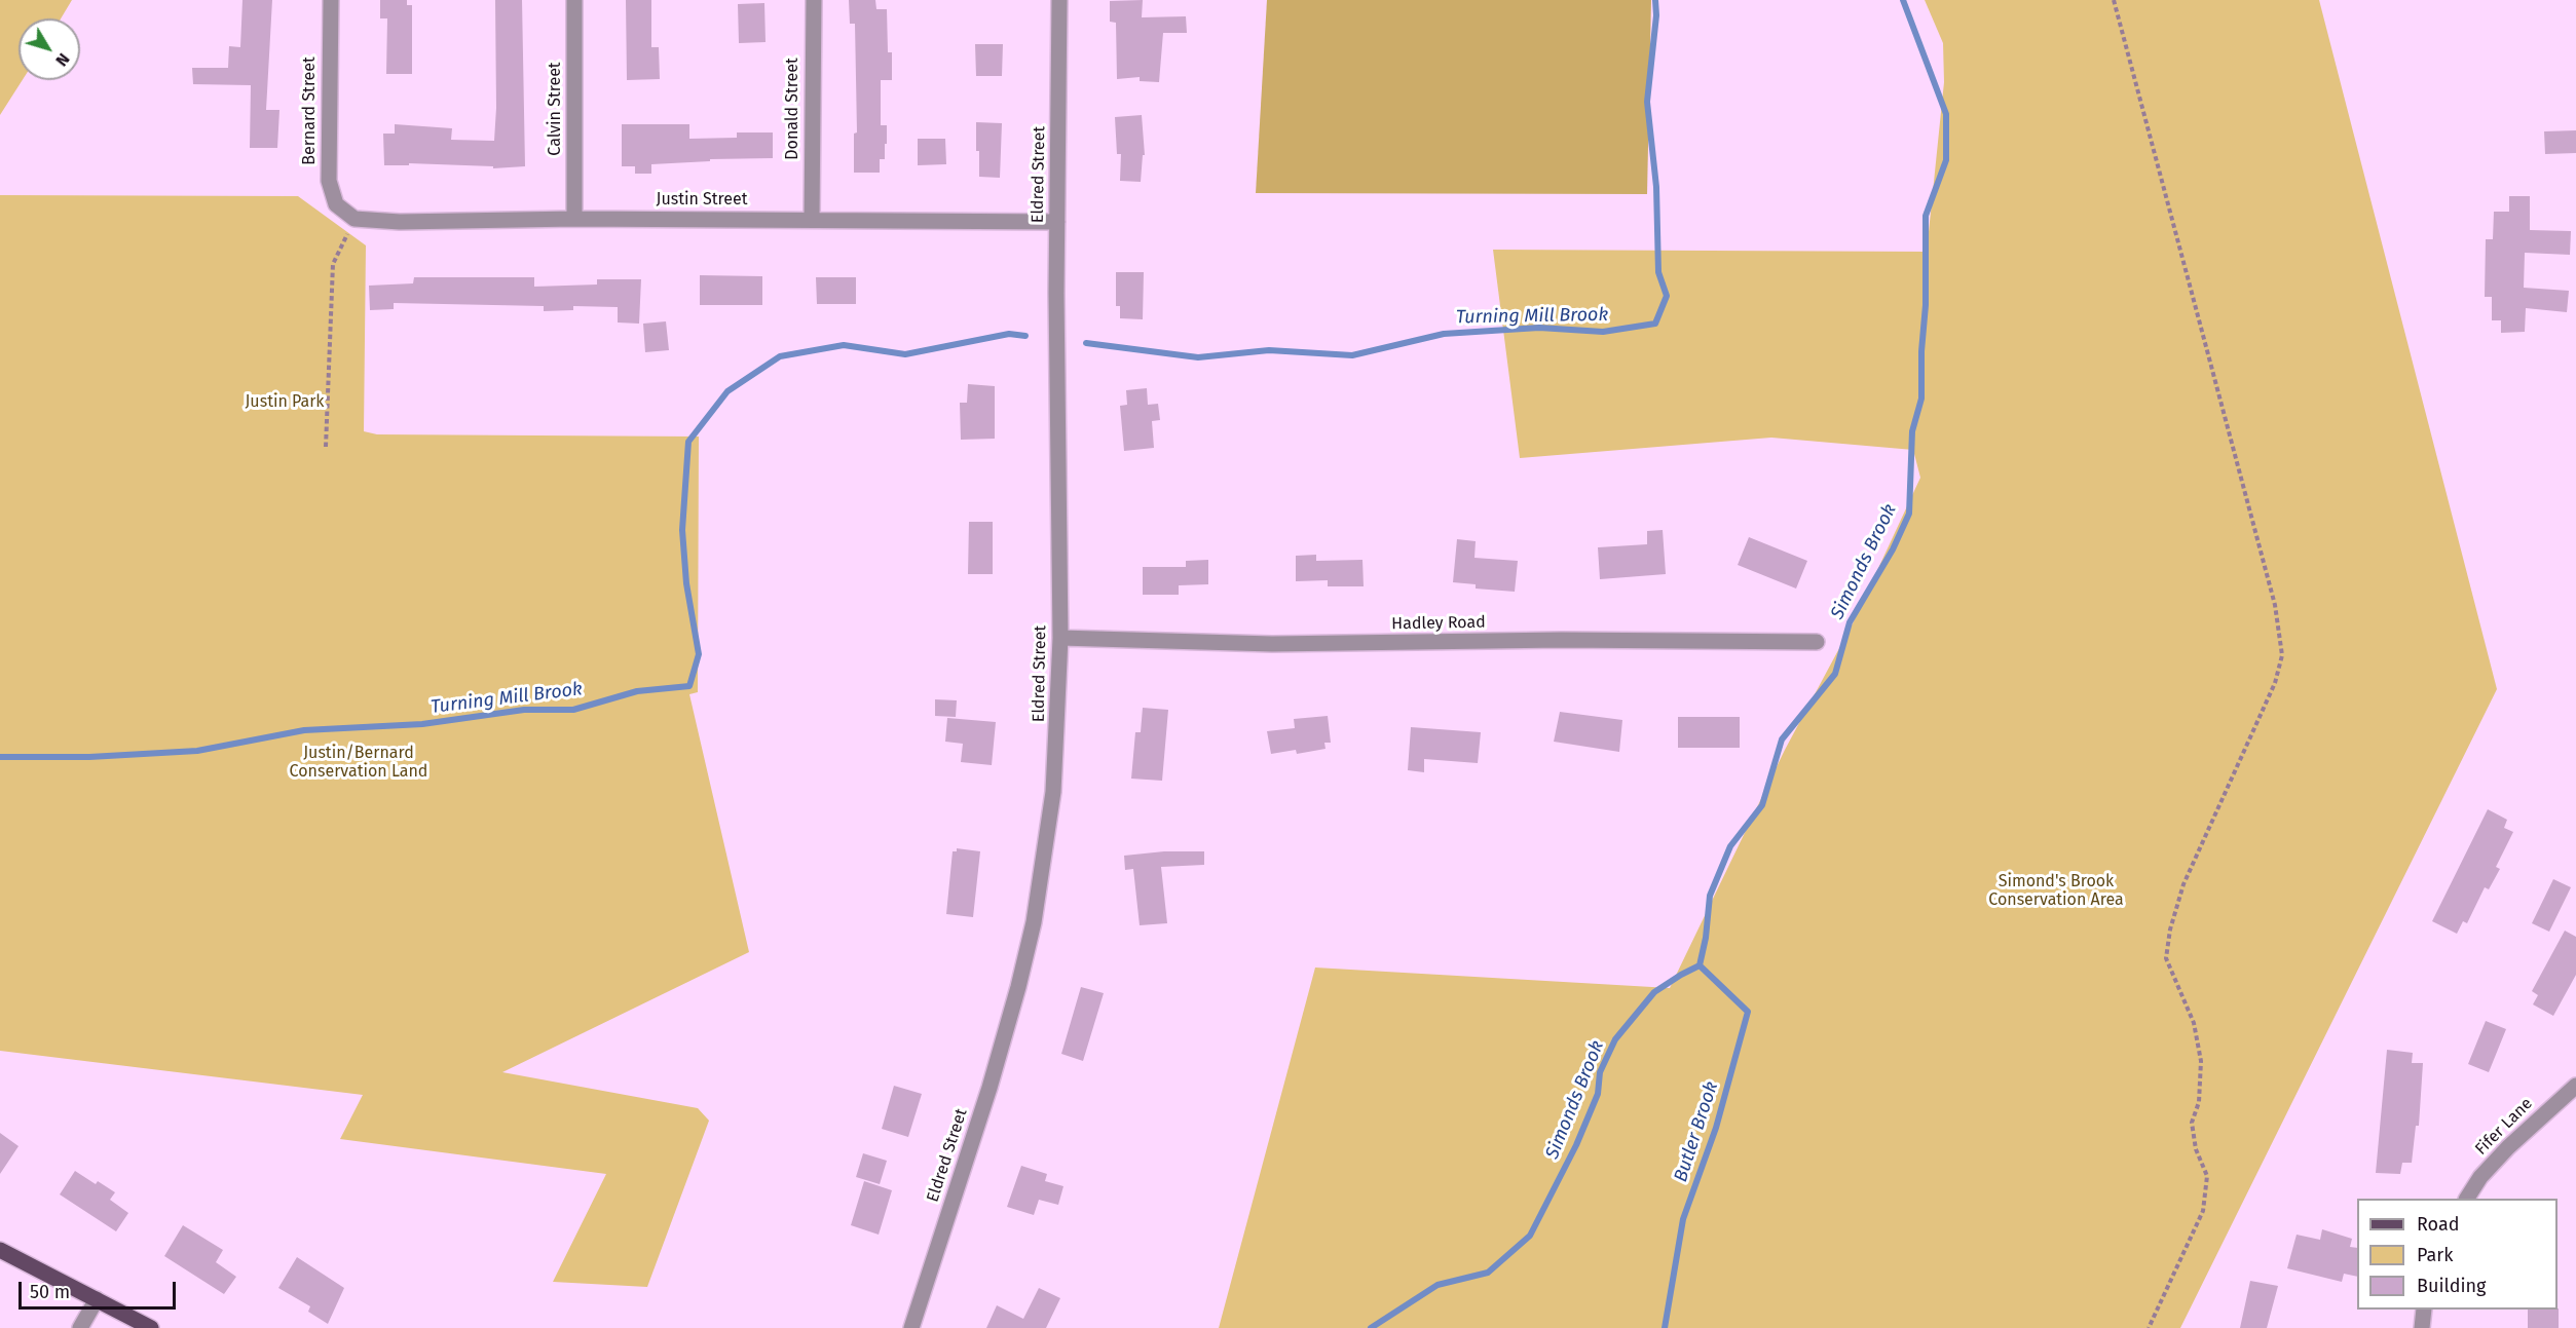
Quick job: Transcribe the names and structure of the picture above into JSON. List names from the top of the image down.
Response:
{
  "streets": {
    "street": [
      "Calvin Street",
      "Donald Street",
      "Bernard Street",
      "Eldred Street",
      "Justin Street",
      "Hadley Road",
      "Fifer Lane"
    ]
  },
  "crossings": [
    ["Calvin Street", "Justin Street"],
    ["Donald Street", "Justin Street"],
    ["Bernard Street", "Justin Street"],
    ["Eldred Street", "Justin Street"],
    ["Eldred Street", "Hadley Road"]
  ],
  "water": ["Turning Mill Brook", "Simonds Brook", "Butler Brook"],
  "parks": ["Justin Park", "Justin/Bernard Conservation Land", "Simond's Brook Conservation Area"],
  "legend": ["Road", "Park", "Building"],
  "scale_bar": "50 m",
  "north": "bottom right"
}
